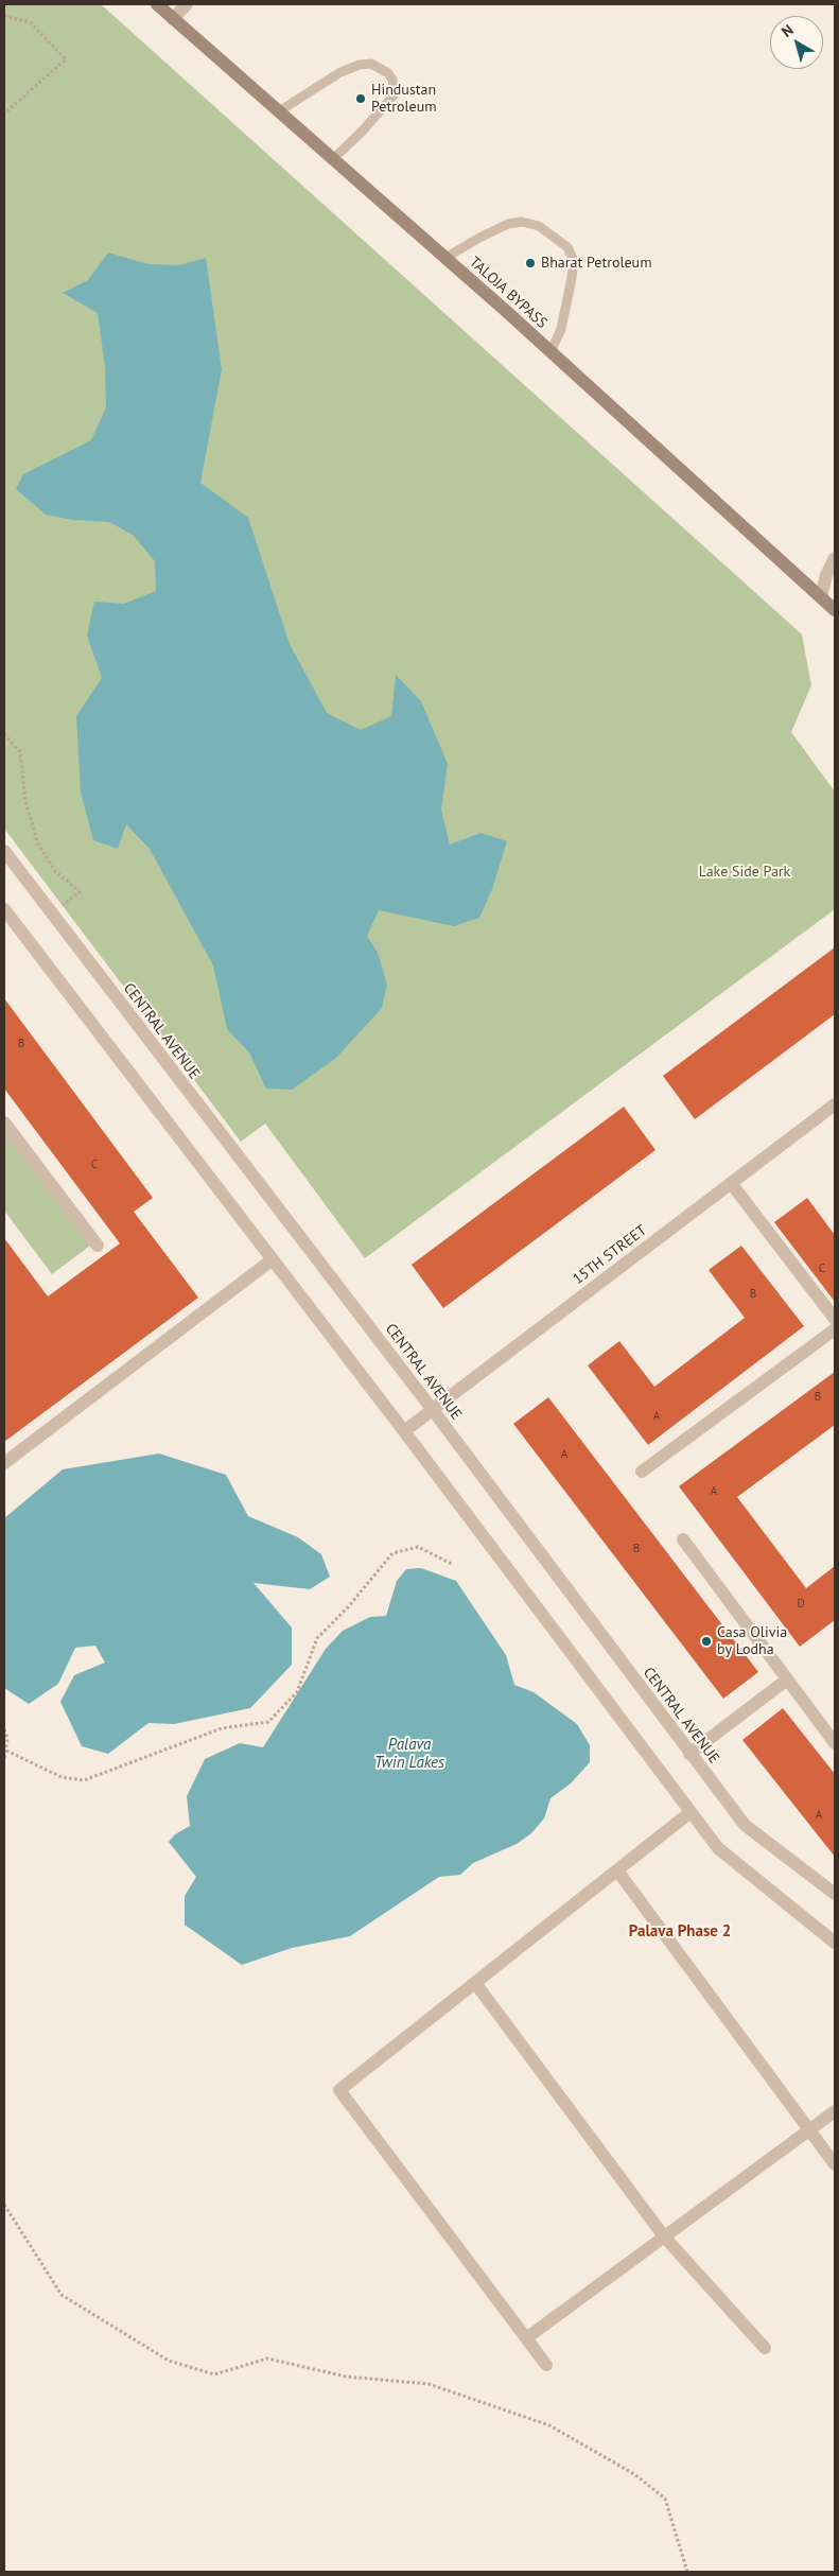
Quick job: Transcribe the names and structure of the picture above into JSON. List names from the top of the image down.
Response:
{
  "streets": {
    "main road": ["TALOJA BYPASS"],
    "street": ["CENTRAL AVENUE", "15TH STREET"]
  },
  "crossings": [
    ["CENTRAL AVENUE", "15TH STREET"]
  ],
  "districts": ["Palava Phase 2"],
  "water": ["Palava Twin Lakes"],
  "parks": ["Lake Side Park"],
  "places": ["Hindustan Petroleum", "Bharat Petroleum", "Casa Olivia by Lodha"],
  "house_numbers": [
    "B",
    "C",
    "C",
    "B",
    "B",
    "A",
    "A",
    "A",
    "B",
    "D",
    "A"
  ],
  "north": "top left"
}
